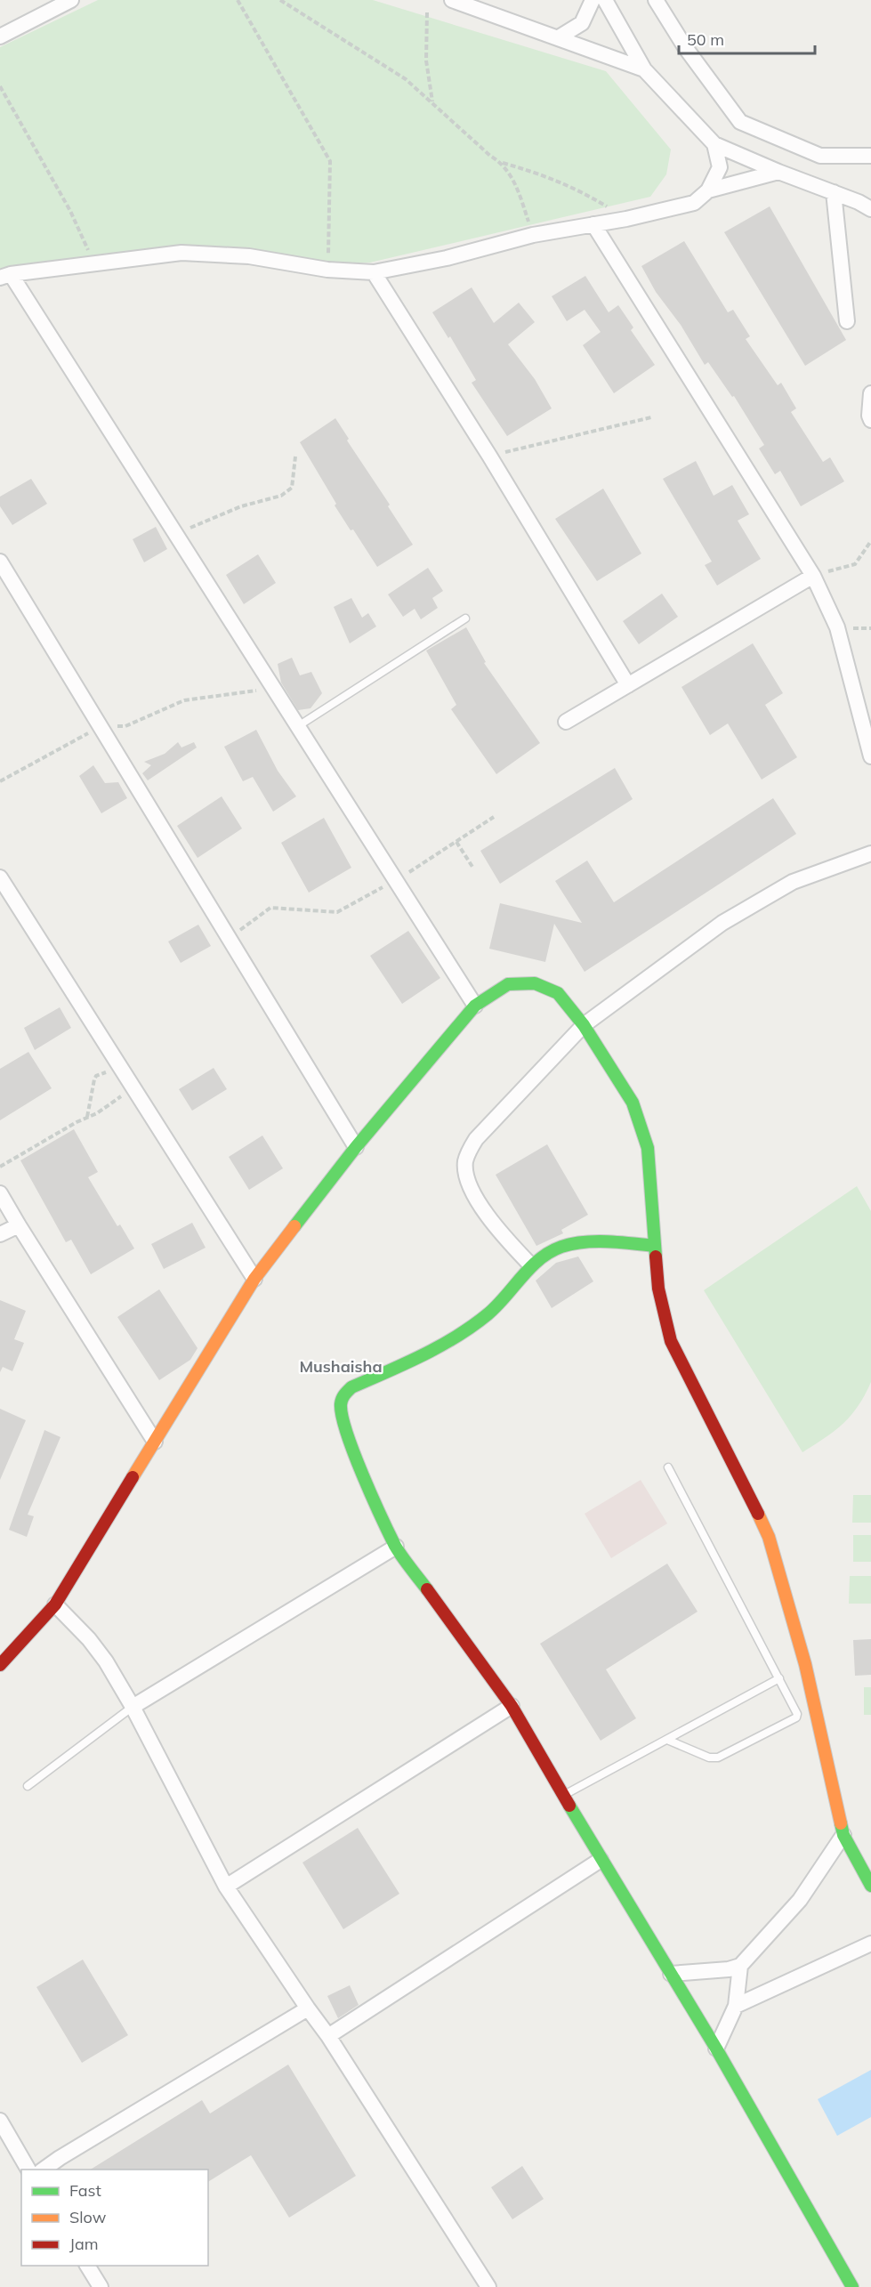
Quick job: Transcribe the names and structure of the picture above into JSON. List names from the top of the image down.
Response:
{
  "districts": ["Mushaisha"],
  "legend": ["Fast", "Slow", "Jam"],
  "scale_bar": "50 m"
}
